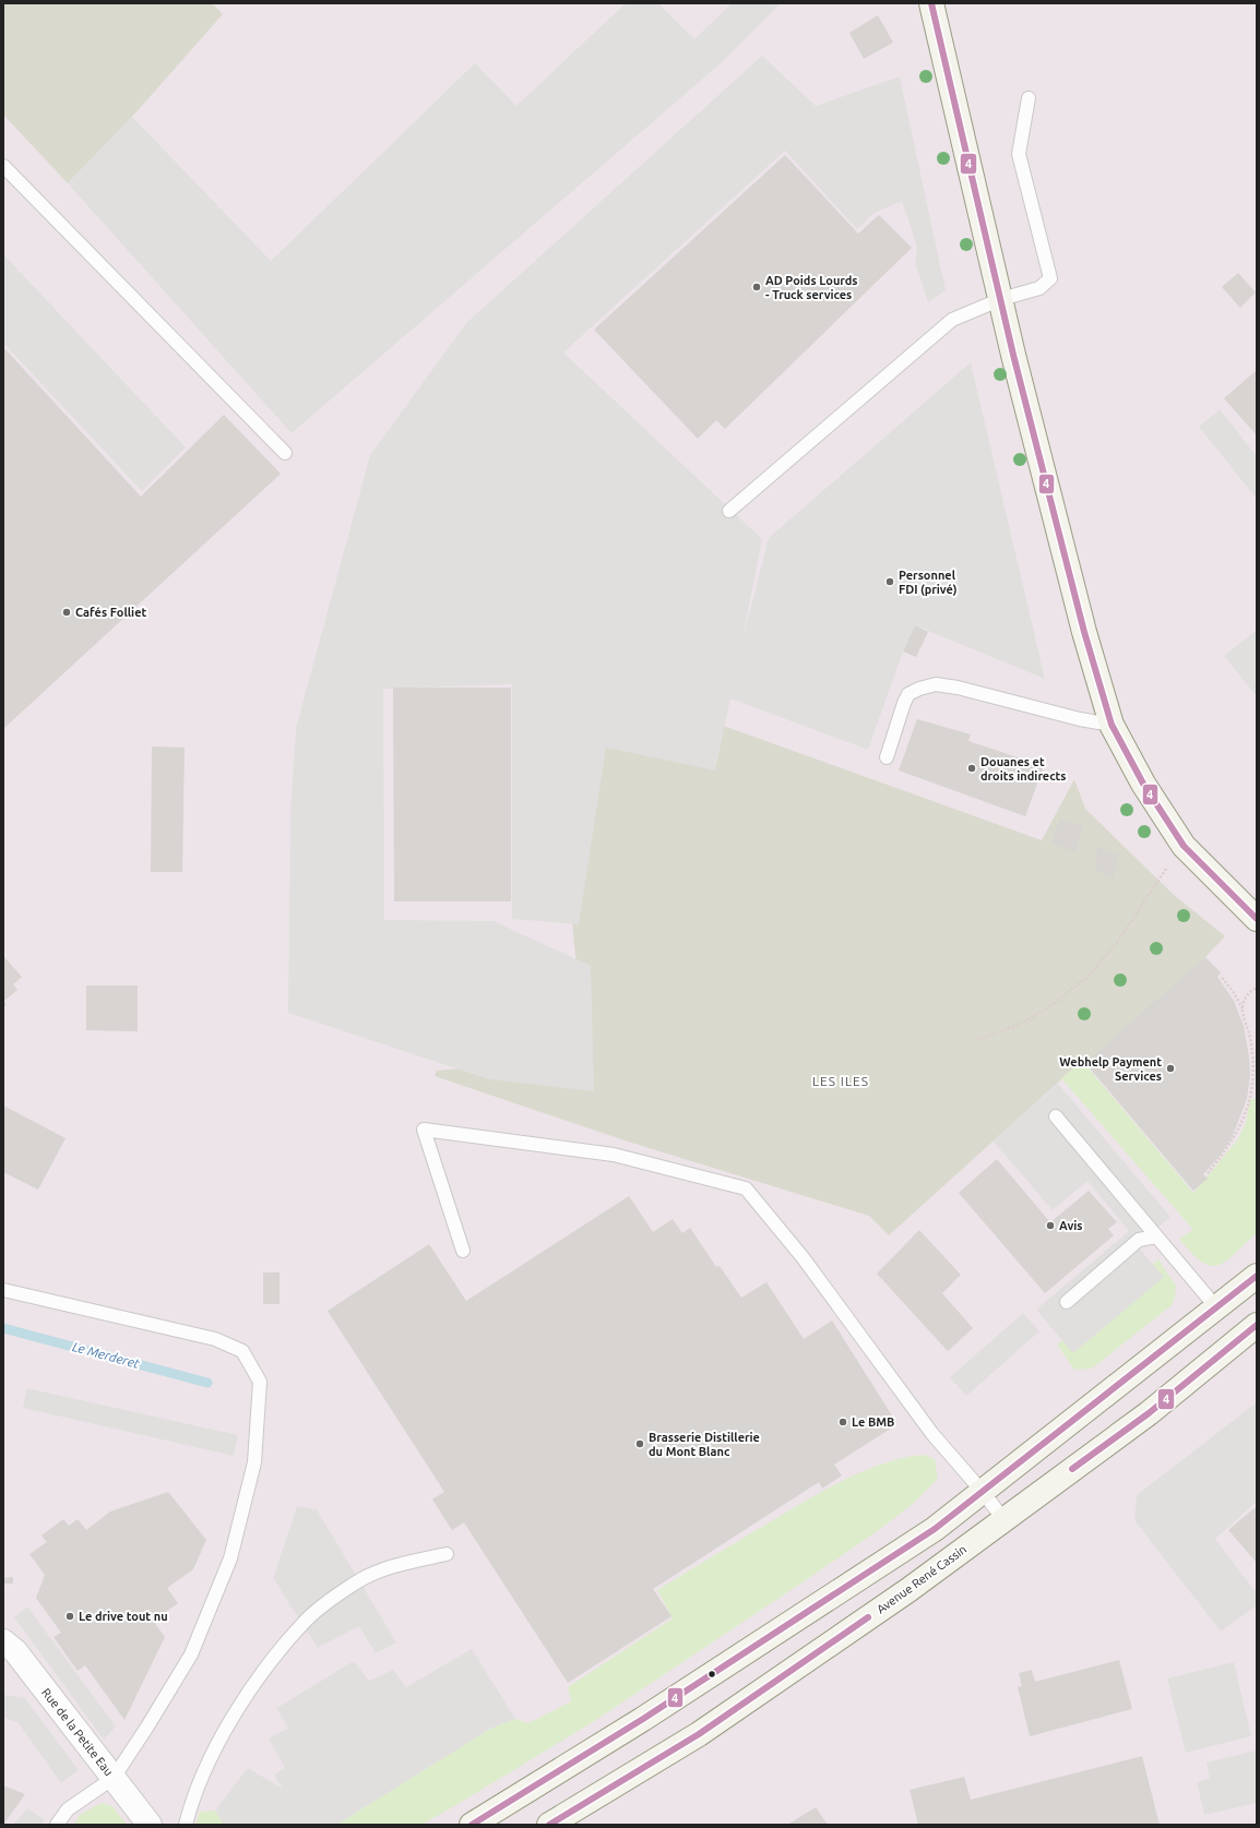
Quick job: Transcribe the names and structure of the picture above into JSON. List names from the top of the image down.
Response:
{
  "streets": {
    "main road": ["Avenue René Cassin"],
    "street": ["Rue de la Petite Eau"]
  },
  "districts": ["LES ILES"],
  "water": ["Le Merderet"],
  "places": [
    "AD Poids Lourds - Truck services",
    "Personnel FDI (privé)",
    "Cafés Folliet",
    "Douanes et droits indirects",
    "Webhelp Payment Services",
    "Avis",
    "Le BMB",
    "Brasserie Distillerie du Mont Blanc",
    "Le drive tout nu"
  ],
  "lines": ["transit line 4"]
}
